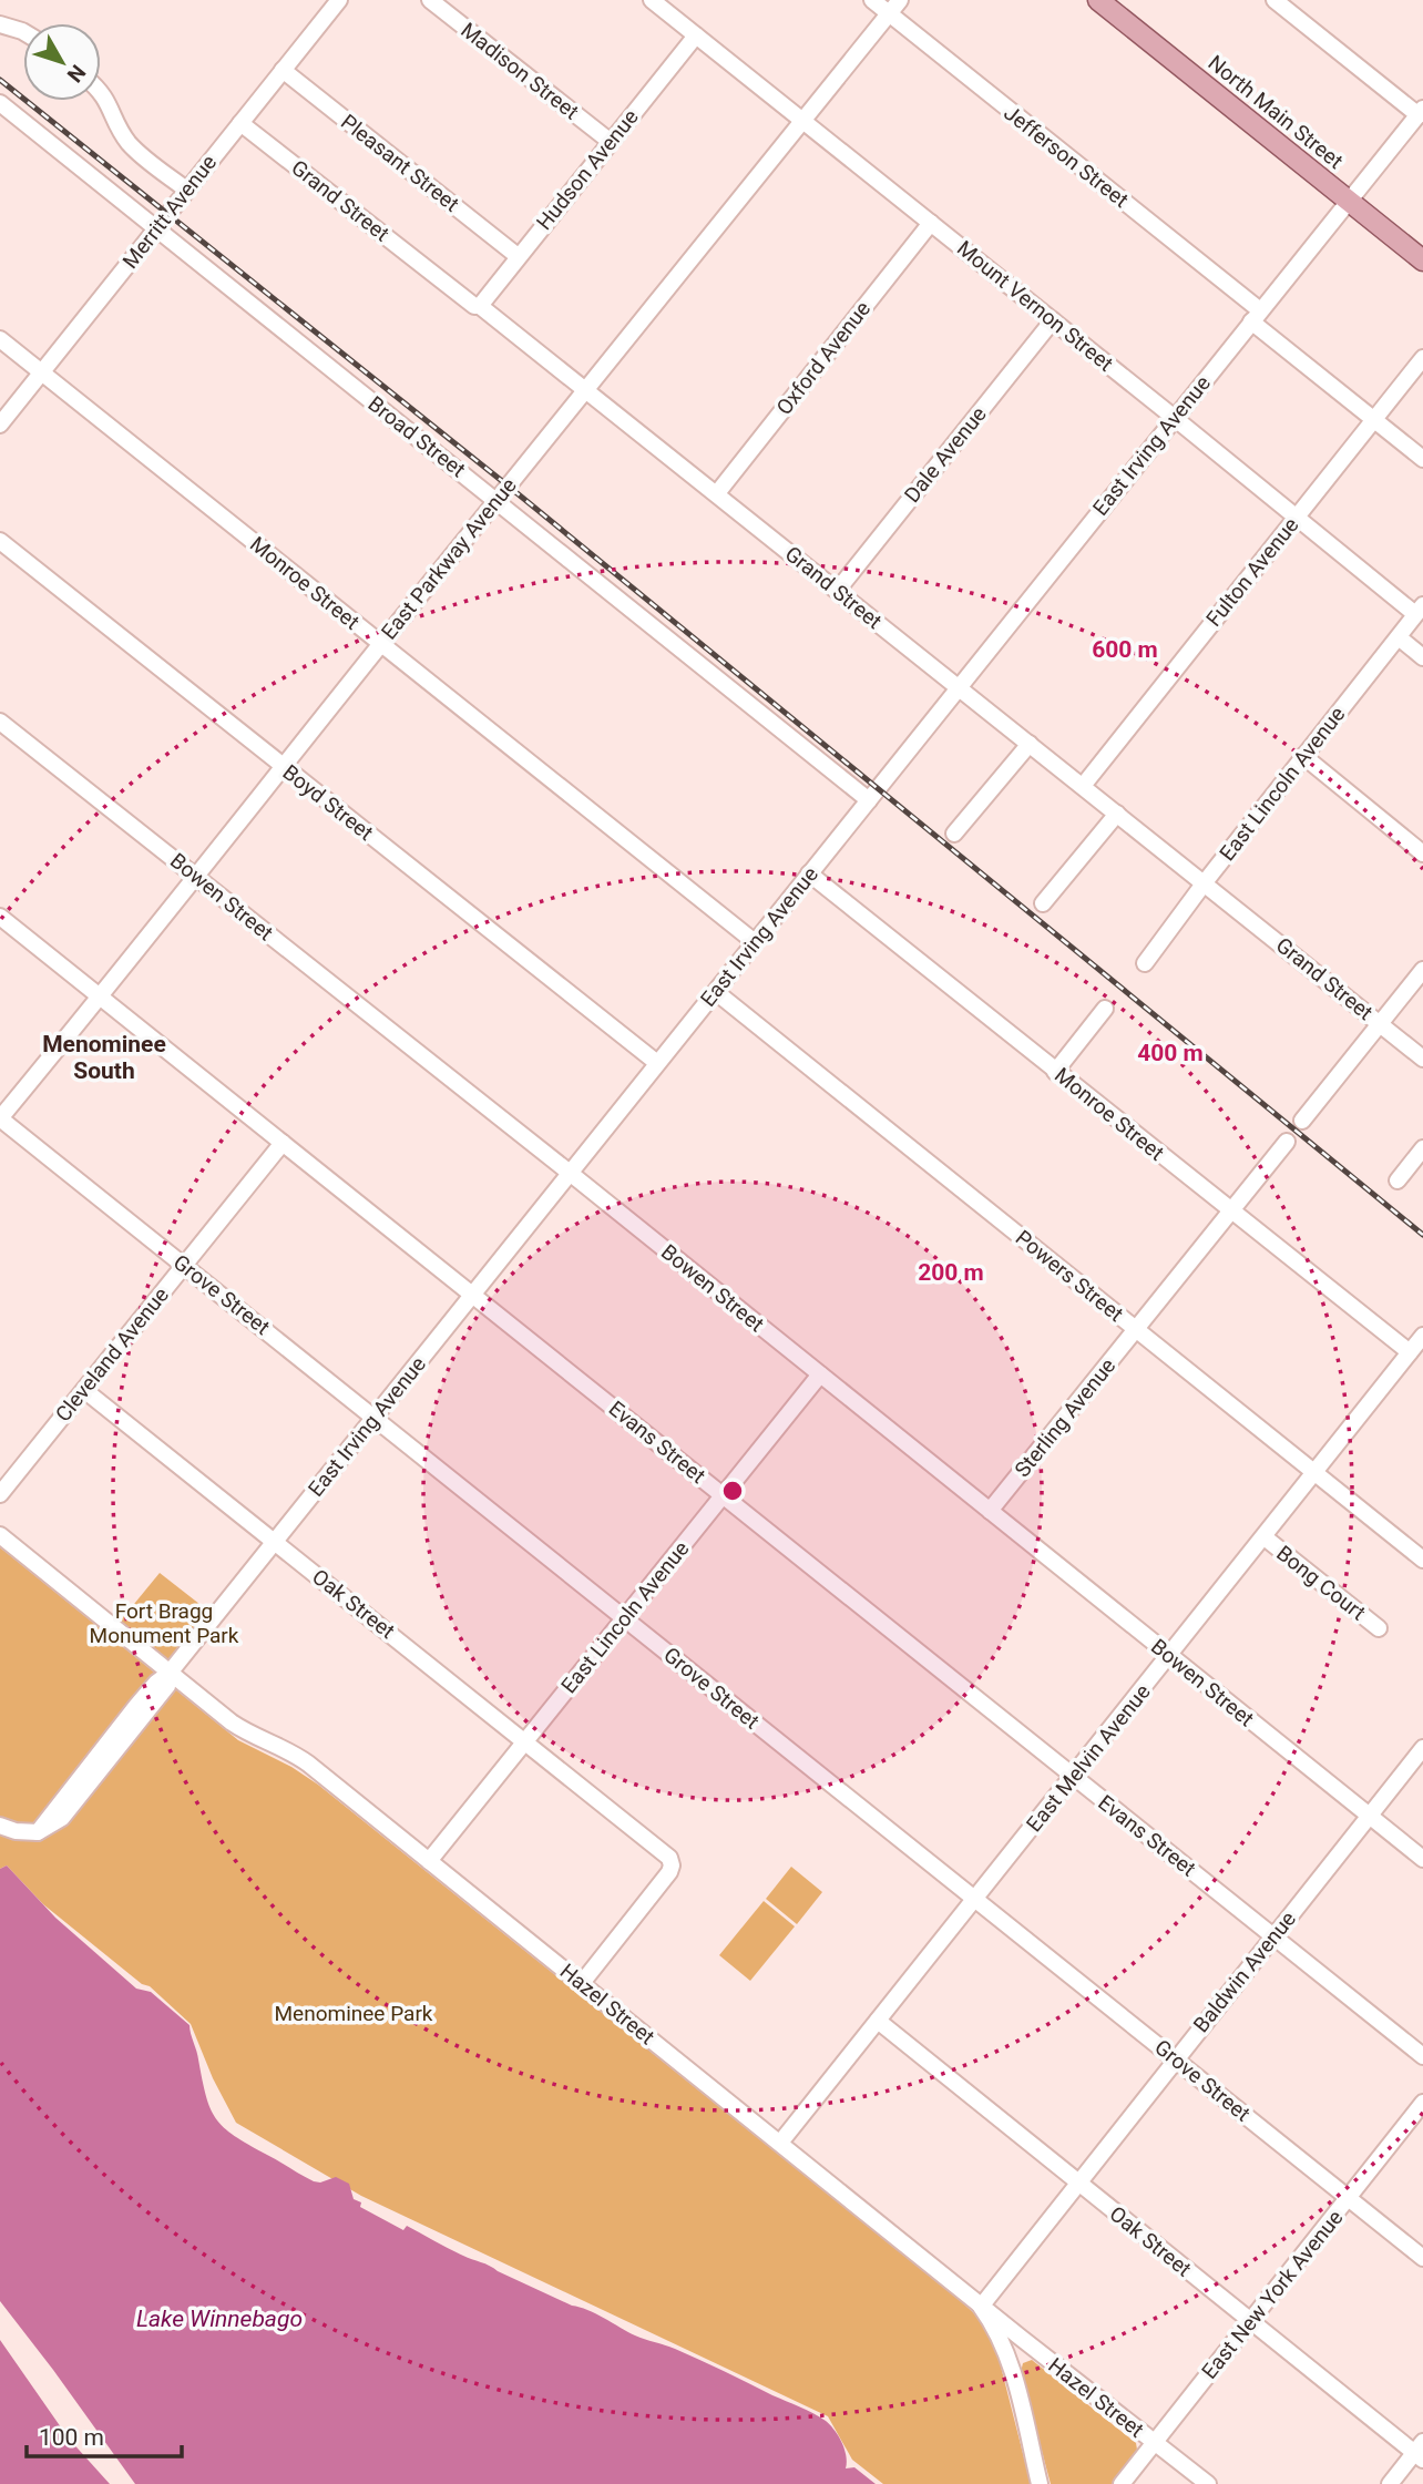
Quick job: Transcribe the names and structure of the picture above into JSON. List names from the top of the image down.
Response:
{
  "streets": {
    "main road": ["North Main Street"],
    "street": [
      "Madison Street",
      "Jefferson Street",
      "Pleasant Street",
      "Hudson Avenue",
      "Grand Street",
      "Merritt Avenue",
      "Mount Vernon Street",
      "Oxford Avenue",
      "Broad Street",
      "East Irving Avenue",
      "Dale Avenue",
      "East Parkway Avenue",
      "Fulton Avenue",
      "Monroe Street",
      "East Lincoln Avenue",
      "Boyd Street",
      "Bowen Street",
      "Powers Street",
      "Grove Street",
      "Cleveland Avenue",
      "Sterling Avenue",
      "Evans Street",
      "Bong Court",
      "Oak Street",
      "East Melvin Avenue",
      "Baldwin Avenue",
      "Hazel Street",
      "East New York Avenue"
    ]
  },
  "crossings": [
    ["Madison Street", "Hudson Avenue"],
    ["North Main Street", "East Irving Avenue"],
    ["Jefferson Street", "East Irving Avenue"],
    ["Jefferson Street", "East Parkway Avenue"],
    ["Jefferson Street", "Fulton Avenue"],
    ["Pleasant Street", "Hudson Avenue"],
    ["Pleasant Street", "Merritt Avenue"],
    ["Hudson Avenue", "Grand Street"],
    ["Hudson Avenue", "Mount Vernon Street"],
    ["Grand Street", "Merritt Avenue"],
    ["Grand Street", "Oxford Avenue"],
    ["Grand Street", "East Irving Avenue"],
    ["Grand Street", "Dale Avenue"],
    ["Grand Street", "East Parkway Avenue"],
    ["Grand Street", "Fulton Avenue"],
    ["Grand Street", "East Lincoln Avenue"],
    ["Merritt Avenue", "Broad Street"],
    ["Merritt Avenue", "Monroe Street"],
    ["Mount Vernon Street", "Oxford Avenue"],
    ["Mount Vernon Street", "East Irving Avenue"],
    ["Mount Vernon Street", "Dale Avenue"],
    ["Mount Vernon Street", "East Parkway Avenue"],
    ["Mount Vernon Street", "Fulton Avenue"],
    ["Mount Vernon Street", "East Lincoln Avenue"],
    ["Broad Street", "East Irving Avenue"],
    ["Broad Street", "East Parkway Avenue"],
    ["East Irving Avenue", "Monroe Street"],
    ["East Irving Avenue", "Boyd Street"],
    ["East Irving Avenue", "Bowen Street"],
    ["East Irving Avenue", "Powers Street"],
    ["East Irving Avenue", "Grove Street"],
    ["East Irving Avenue", "Evans Street"],
    ["East Irving Avenue", "Oak Street"],
    ["East Irving Avenue", "Hazel Street"],
    ["East Parkway Avenue", "Monroe Street"],
    ["East Parkway Avenue", "Boyd Street"],
    ["East Parkway Avenue", "Bowen Street"],
    ["East Parkway Avenue", "Grove Street"],
    ["East Parkway Avenue", "Evans Street"],
    ["Monroe Street", "Sterling Avenue"],
    ["Monroe Street", "East Melvin Avenue"],
    ["East Lincoln Avenue", "Bowen Street"],
    ["East Lincoln Avenue", "Grove Street"],
    ["East Lincoln Avenue", "Evans Street"],
    ["East Lincoln Avenue", "Oak Street"],
    ["East Lincoln Avenue", "Hazel Street"],
    ["Bowen Street", "Sterling Avenue"],
    ["Bowen Street", "East Melvin Avenue"],
    ["Bowen Street", "Baldwin Avenue"],
    ["Powers Street", "Sterling Avenue"],
    ["Powers Street", "East Melvin Avenue"],
    ["Grove Street", "Cleveland Avenue"],
    ["Grove Street", "East Melvin Avenue"],
    ["Grove Street", "Baldwin Avenue"],
    ["Grove Street", "East New York Avenue"],
    ["Cleveland Avenue", "Evans Street"],
    ["Cleveland Avenue", "Oak Street"],
    ["Evans Street", "East Melvin Avenue"],
    ["Evans Street", "Baldwin Avenue"],
    ["Bong Court", "East Melvin Avenue"],
    ["Oak Street", "East Melvin Avenue"],
    ["Oak Street", "Baldwin Avenue"],
    ["Oak Street", "Hazel Street"],
    ["Oak Street", "East New York Avenue"],
    ["East Melvin Avenue", "Hazel Street"],
    ["Baldwin Avenue", "Hazel Street"],
    ["Hazel Street", "East New York Avenue"]
  ],
  "districts": ["Menominee South"],
  "water": ["Lake Winnebago"],
  "parks": ["Fort Bragg Monument Park", "Menominee Park"],
  "scale_bar": "100 m",
  "north": "bottom right",
  "rings": ["600 m", "400 m", "200 m"]
}
